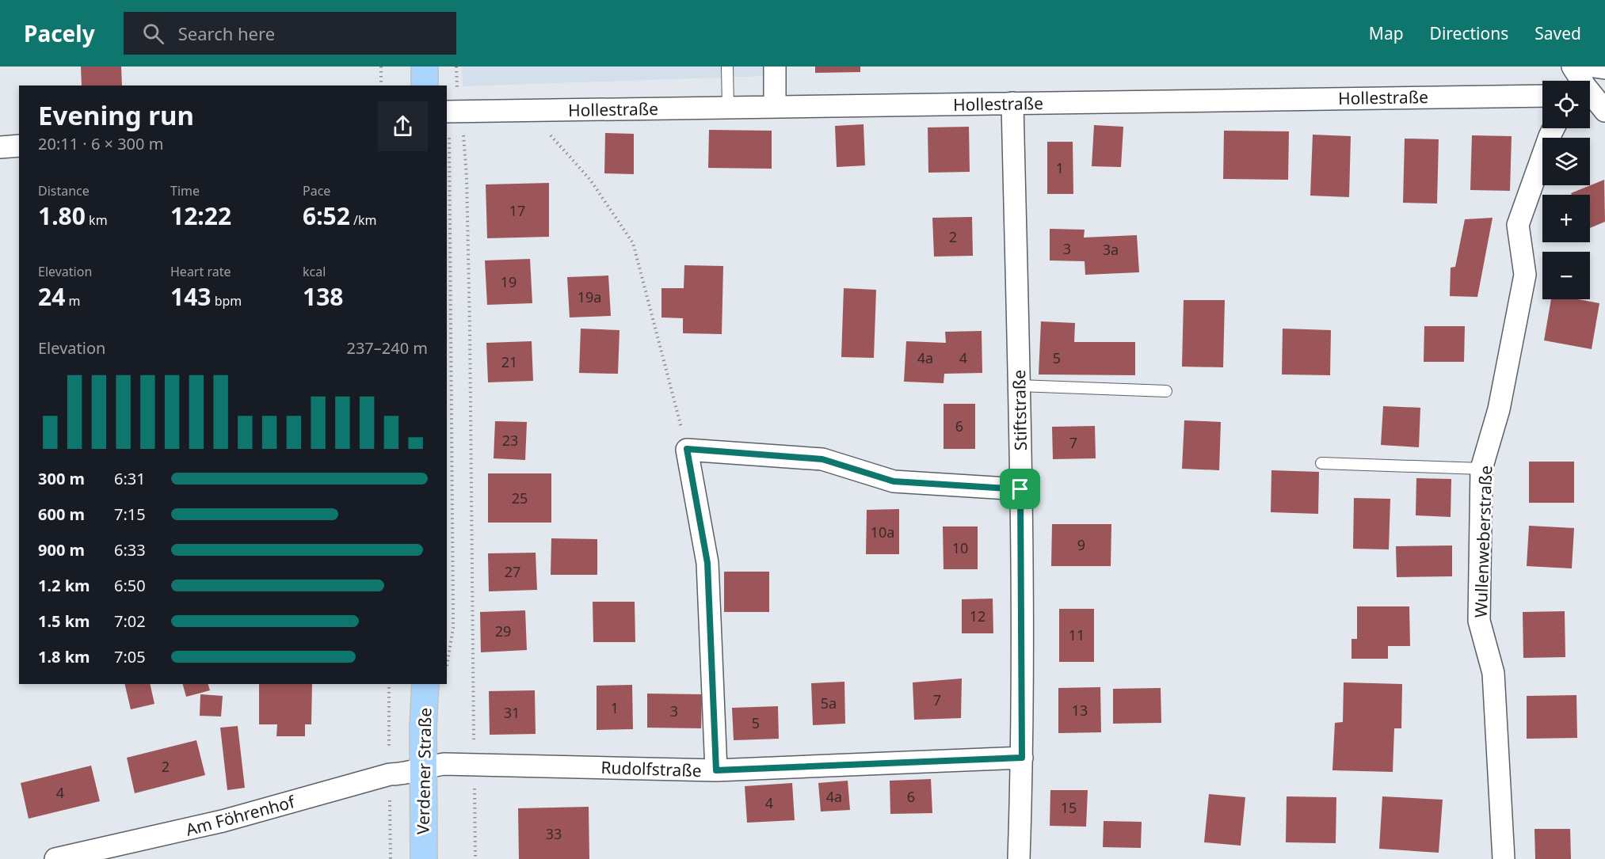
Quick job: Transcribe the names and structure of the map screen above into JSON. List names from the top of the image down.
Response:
{
  "streets": {
    "main road": ["Verdener Straße"],
    "street": [
      "Hollestraße",
      "Stiftstraße",
      "Wullenweberstraße",
      "Rudolfstraße",
      "Am Föhrenhof"
    ]
  },
  "crossings": [
    ["Hollestraße", "Stiftstraße"],
    ["Stiftstraße", "Rudolfstraße"],
    ["Rudolfstraße", "Verdener Straße"],
    ["Rudolfstraße", "Am Föhrenhof"],
    ["Verdener Straße", "Am Föhrenhof"]
  ],
  "house_numbers": [
    "1",
    "17",
    "2",
    "3",
    "3a",
    "19",
    "19a",
    "4a",
    "4",
    "5",
    "21",
    "6",
    "23",
    "7",
    "25",
    "10a",
    "9",
    "10",
    "27",
    "12",
    "29",
    "11",
    "7",
    "5a",
    "1",
    "13",
    "3",
    "31",
    "5",
    "2",
    "4",
    "4a",
    "6",
    "4",
    "15",
    "33"
  ],
  "page": {
    "header": "Pacely",
    "search": "Search here",
    "nav": ["Map", "Directions", "Saved"],
    "map_buttons": ["+", "−"],
    "heading": ["Evening run", "20:11 · 6 × 300 m"],
    "stats": [
      ["Distance", "1.80 km"],
      ["Time", "12:22"],
      ["Pace", "6:52 /km"],
      ["Elevation", "24 m"],
      ["Heart rate", "143 bpm"],
      ["kcal", "138"]
    ],
    "chart": ["Elevation", "237–240 m"],
    "list": [
      {
        "name": "300 m",
        "note": "6:31"
      },
      {
        "name": "600 m",
        "note": "7:15"
      },
      {
        "name": "900 m",
        "note": "6:33"
      },
      {
        "name": "1.2 km",
        "note": "6:50"
      },
      {
        "name": "1.5 km",
        "note": "7:02"
      },
      {
        "name": "1.8 km",
        "note": "7:05"
      }
    ]
  }
}
